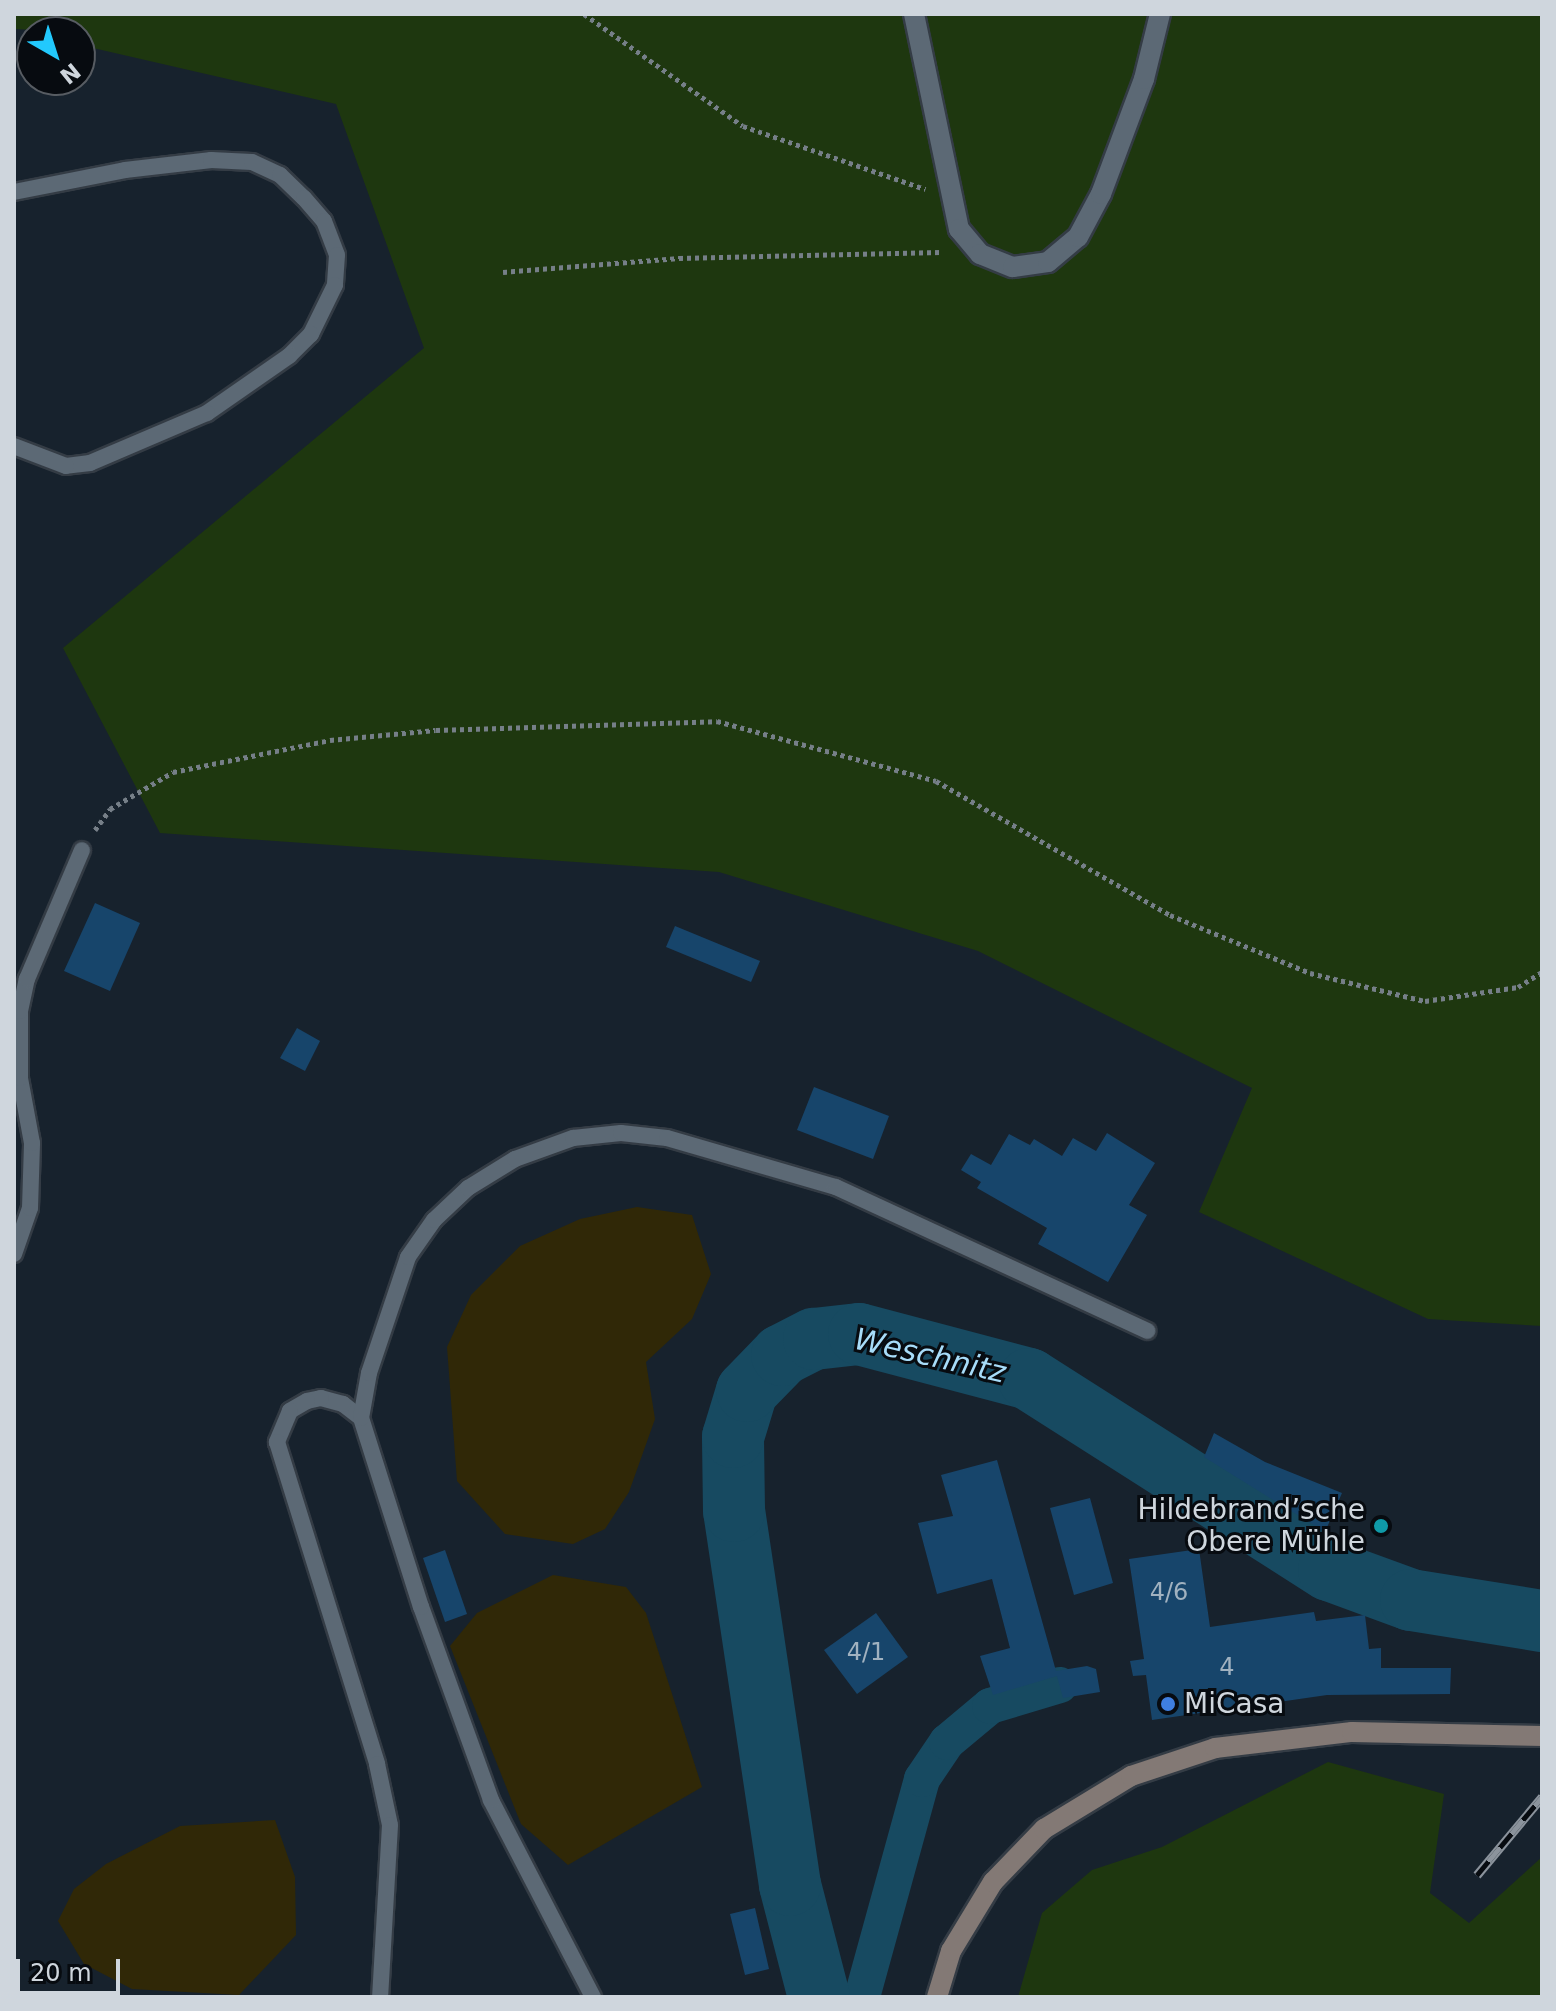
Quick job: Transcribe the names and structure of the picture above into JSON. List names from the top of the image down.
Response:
{
  "water": ["Weschnitz"],
  "places": ["Hildebrand’sche Obere Mühle", "MiCasa"],
  "house_numbers": ["4/6", "4/1", "4"],
  "scale_bar": "20 m",
  "north": "bottom right"
}
